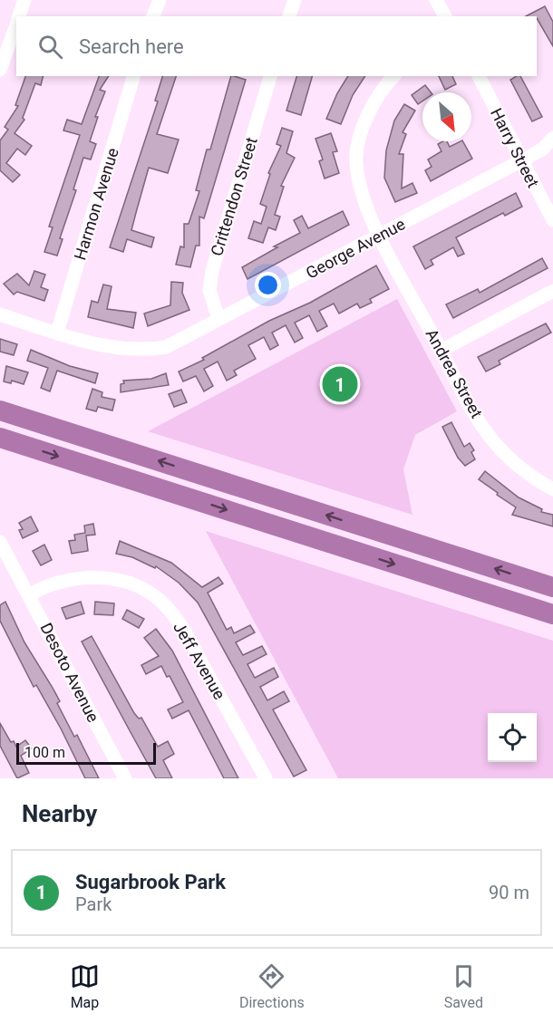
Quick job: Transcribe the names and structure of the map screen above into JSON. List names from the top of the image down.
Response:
{
  "streets": {
    "street": [
      "Harry Street",
      "Crittendon Street",
      "Harmon Avenue",
      "George Avenue",
      "Andrea Street",
      "Jeff Avenue",
      "Desoto Avenue"
    ]
  },
  "crossings": [
    ["Harry Street", "George Avenue"],
    ["Crittendon Street", "George Avenue"],
    ["Harmon Avenue", "George Avenue"],
    ["George Avenue", "Andrea Street"],
    ["Jeff Avenue", "Desoto Avenue"]
  ],
  "scale_bar": "100 m",
  "north": "bottom right",
  "page": {
    "search": "Search here",
    "pins": "1",
    "scale": "100 m",
    "heading": "Nearby",
    "list": [
      {
        "mark": "1",
        "name": "Sugarbrook Park",
        "note": "Park",
        "value": "90 m"
      }
    ],
    "nav": ["Map", "Directions", "Saved"]
  }
}
